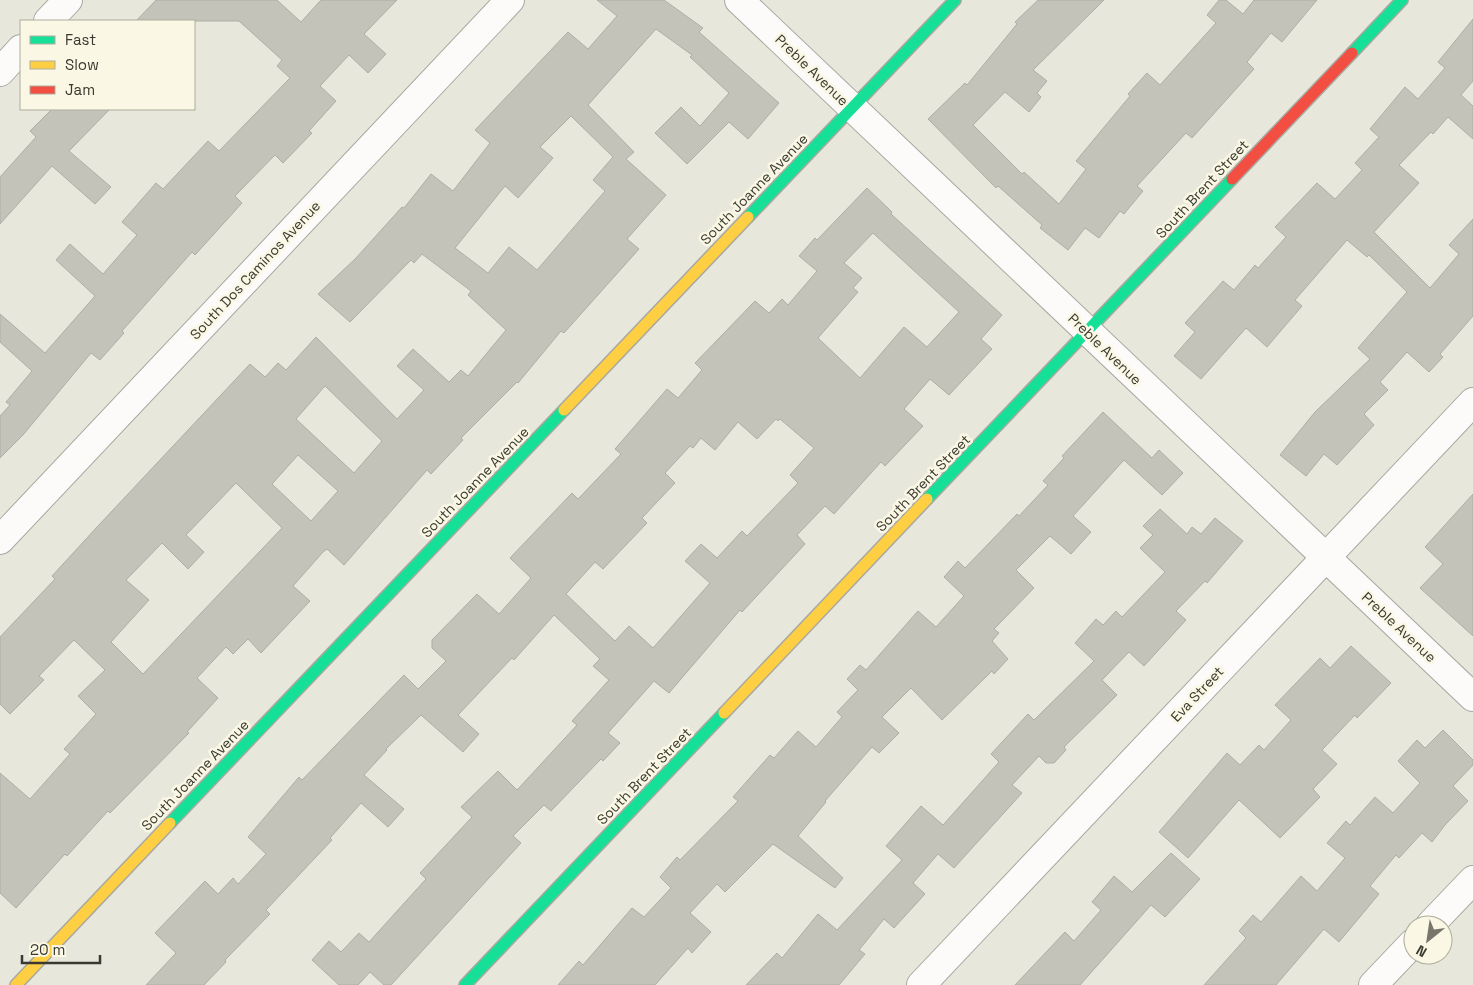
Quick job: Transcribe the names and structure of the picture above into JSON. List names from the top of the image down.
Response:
{
  "streets": {
    "street": [
      "Preble Avenue",
      "South Joanne Avenue",
      "South Brent Street",
      "South Dos Caminos Avenue",
      "Eva Street"
    ]
  },
  "crossings": [
    ["Preble Avenue", "South Joanne Avenue"],
    ["Preble Avenue", "South Brent Street"],
    ["Preble Avenue", "Eva Street"]
  ],
  "legend": ["Fast", "Slow", "Jam"],
  "scale_bar": "20 m",
  "north": "bottom left"
}
